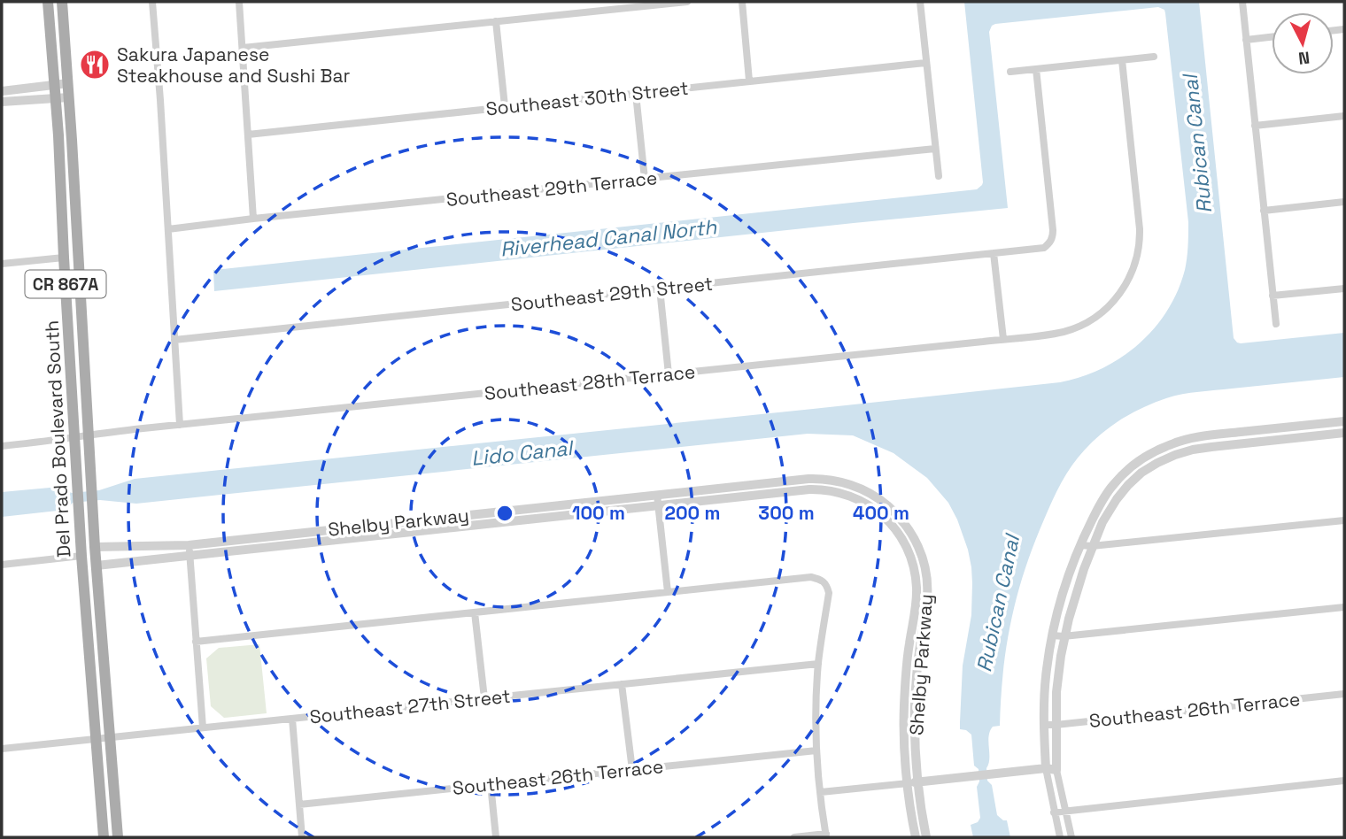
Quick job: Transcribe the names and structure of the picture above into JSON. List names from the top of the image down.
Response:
{
  "streets": {
    "main road": ["CR 867A", "Del Prado Boulevard South"],
    "street": [
      "Southeast 30th Street",
      "Southeast 29th Terrace",
      "Southeast 29th Street",
      "Southeast 28th Terrace",
      "Shelby Parkway",
      "Southeast 27th Street",
      "Southeast 26th Terrace"
    ]
  },
  "crossings": [
    ["Southeast 28th Terrace", "Del Prado Boulevard South"],
    ["Del Prado Boulevard South", "Shelby Parkway"],
    ["Del Prado Boulevard South", "Southeast 27th Street"]
  ],
  "water": ["Rubican Canal", "Riverhead Canal North", "Lido Canal"],
  "places": {
    "restaurant": ["Sakura Japanese Steakhouse and Sushi Bar"]
  },
  "north": "bottom",
  "rings": [
    "100 m",
    "200 m",
    "300 m",
    "400 m"
  ]
}
